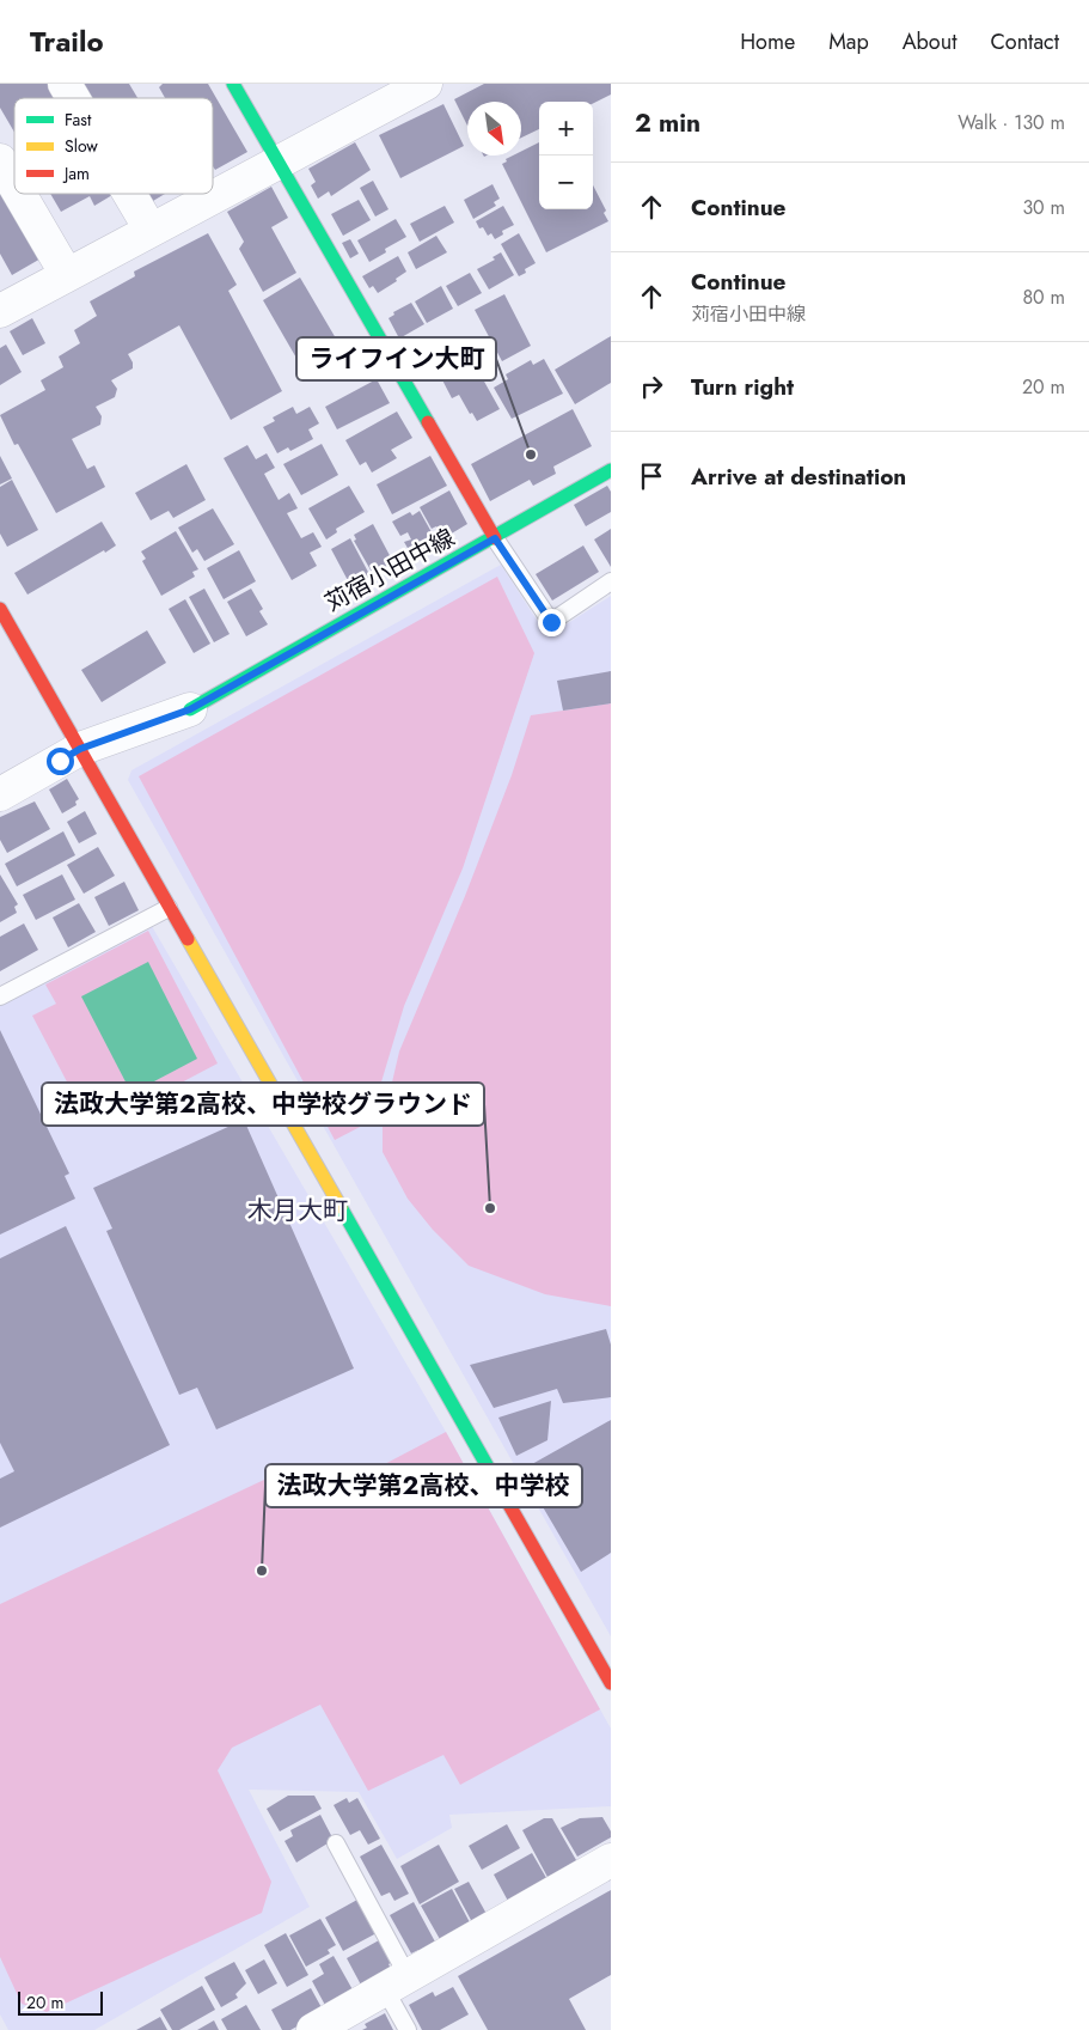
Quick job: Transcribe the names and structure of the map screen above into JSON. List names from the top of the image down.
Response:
{
  "streets": {
    "street": ["苅宿小田中線"]
  },
  "districts": ["木月大町"],
  "places": ["ライフイン大町", "法政大学第2高校、中学校グラウンド", "法政大学第2高校、中学校"],
  "legend": ["Fast", "Slow", "Jam"],
  "scale_bar": "20 m",
  "north": "bottom right",
  "page": {
    "header": "Trailo",
    "nav": [
      "Home",
      "Map",
      "About",
      "Contact"
    ],
    "heading": ["2 min", "Walk · 130 m"],
    "map_buttons": ["+", "−"],
    "list": [
      ["Continue", "30 m"],
      ["Continue", "苅宿小田中線", "80 m"],
      ["Turn right", "20 m"],
      "Arrive at destination"
    ],
    "scale": "20 m"
  }
}
